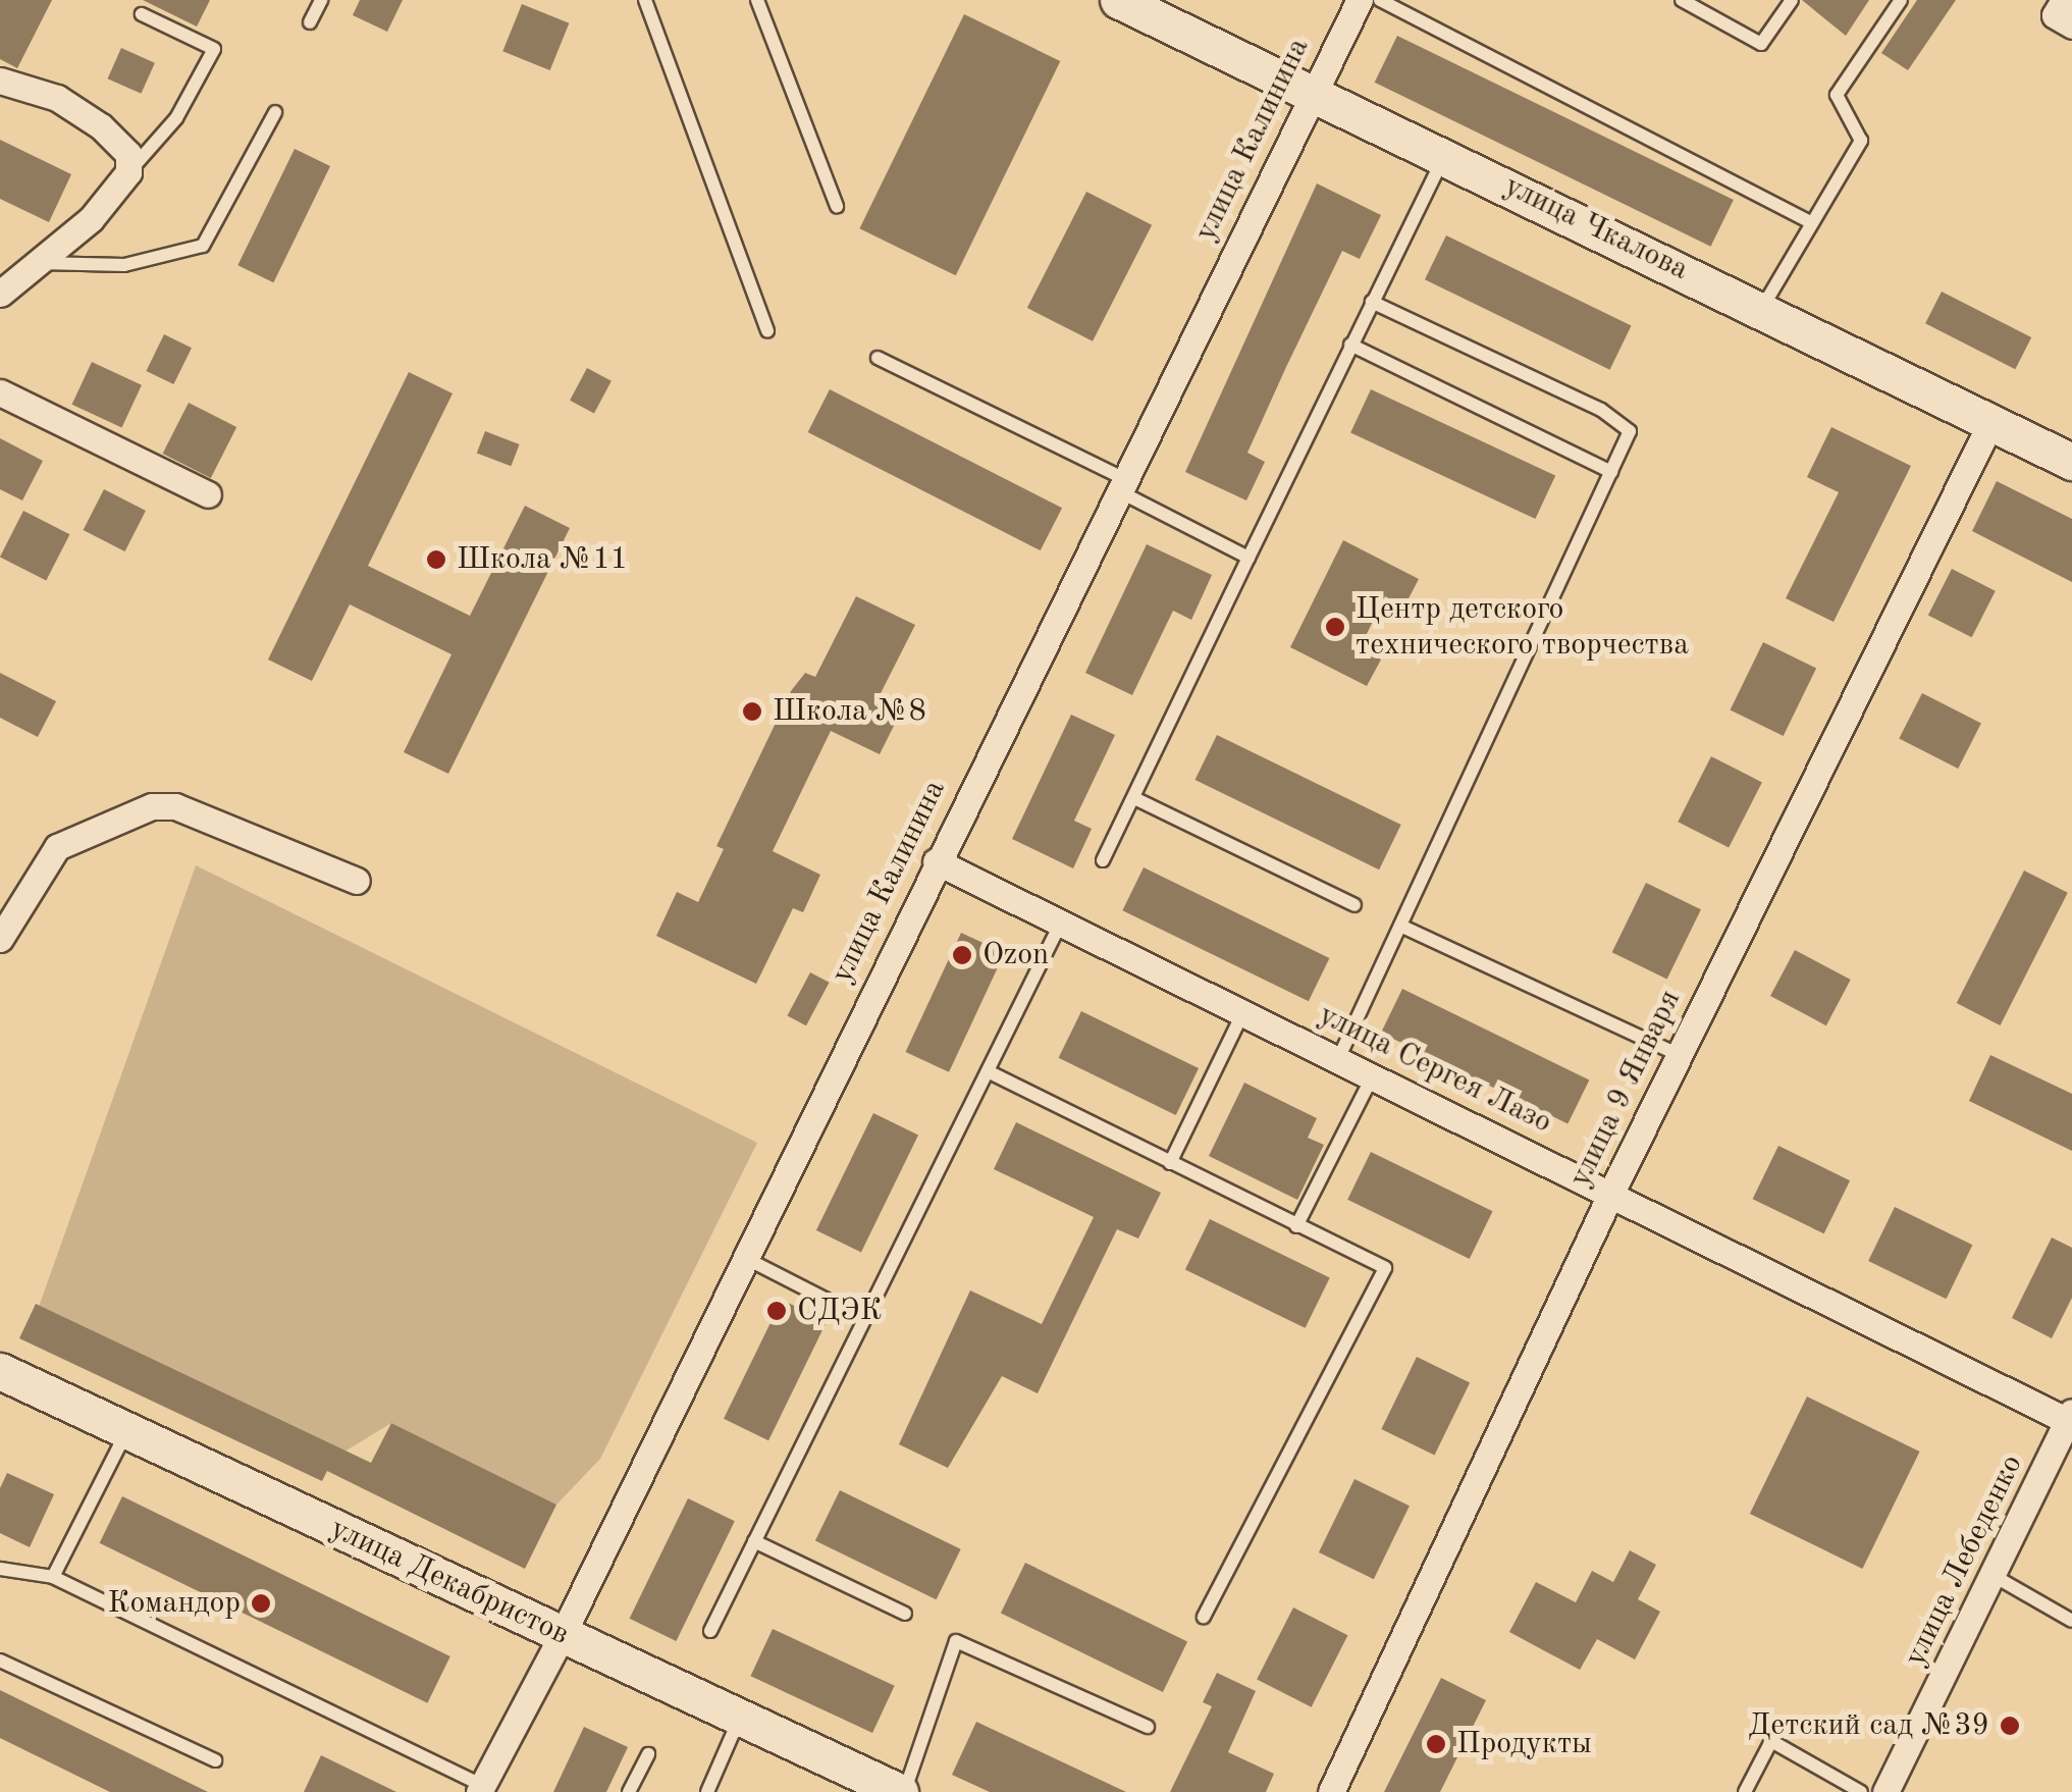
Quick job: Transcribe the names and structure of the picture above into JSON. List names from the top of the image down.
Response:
{
  "streets": {
    "street": [
      "улица Калинина",
      "улица Чкалова",
      "улица Сергея Лазо",
      "улица 9 Января",
      "улица Лебеденко",
      "улица Декабристов"
    ]
  },
  "crossings": [
    ["улица Калинина", "улица Чкалова"],
    ["улица Калинина", "улица Сергея Лазо"],
    ["улица Калинина", "улица Декабристов"],
    ["улица Чкалова", "улица 9 Января"],
    ["улица Сергея Лазо", "улица 9 Января"],
    ["улица Сергея Лазо", "улица Лебеденко"]
  ],
  "places": [
    "Школа №11",
    "Центр детского технического творчества",
    "Школа №8",
    "Ozon",
    "СДЭК",
    "Командор",
    "Детский сад №39",
    "Продукты"
  ]
}
